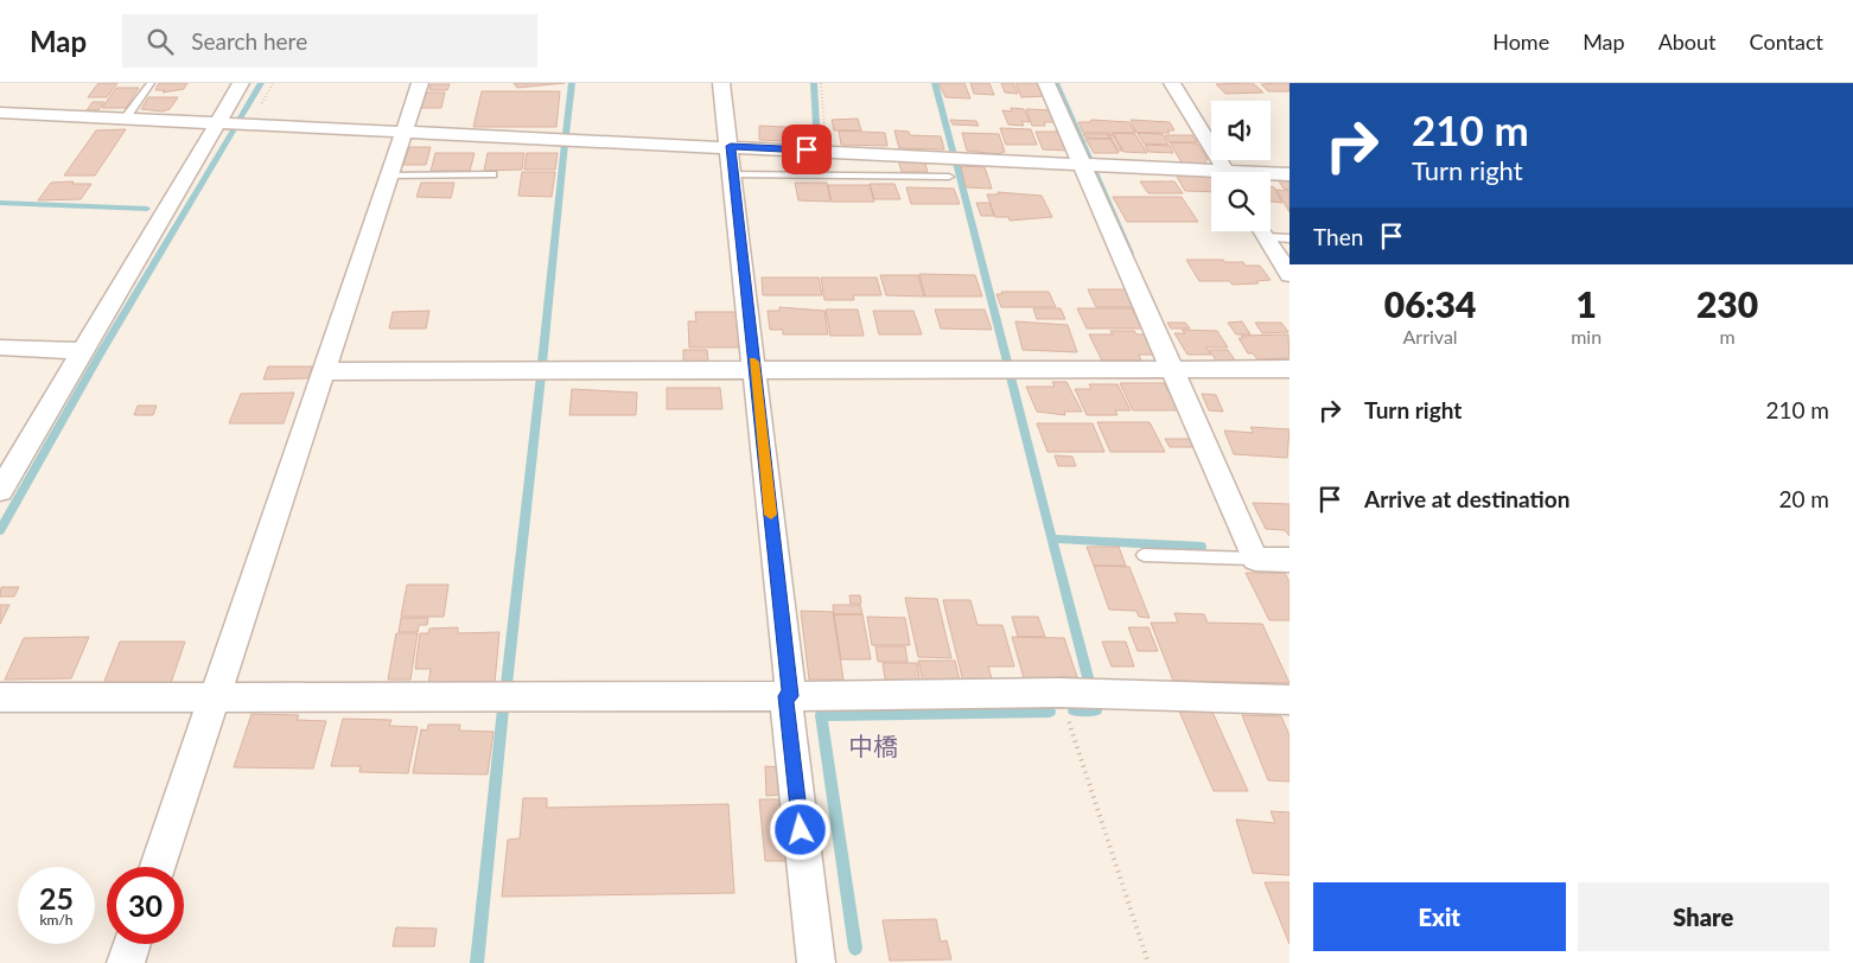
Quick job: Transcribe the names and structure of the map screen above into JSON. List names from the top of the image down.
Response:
{
  "districts": ["中橋"],
  "page": {
    "header": "Map",
    "search": "Search here",
    "nav": [
      "Home",
      "Map",
      "About",
      "Contact"
    ],
    "turn": ["210 m", "Turn right"],
    "then": "Then",
    "eta": [
      "06:34",
      "Arrival",
      "1",
      "min",
      "230",
      "m"
    ],
    "list": [
      {
        "name": "Turn right",
        "value": "210 m"
      },
      {
        "name": "Arrive at destination",
        "value": "20 m"
      }
    ],
    "speed": "25 km/h",
    "limit": "30",
    "buttons": ["Exit", "Share"]
  }
}
